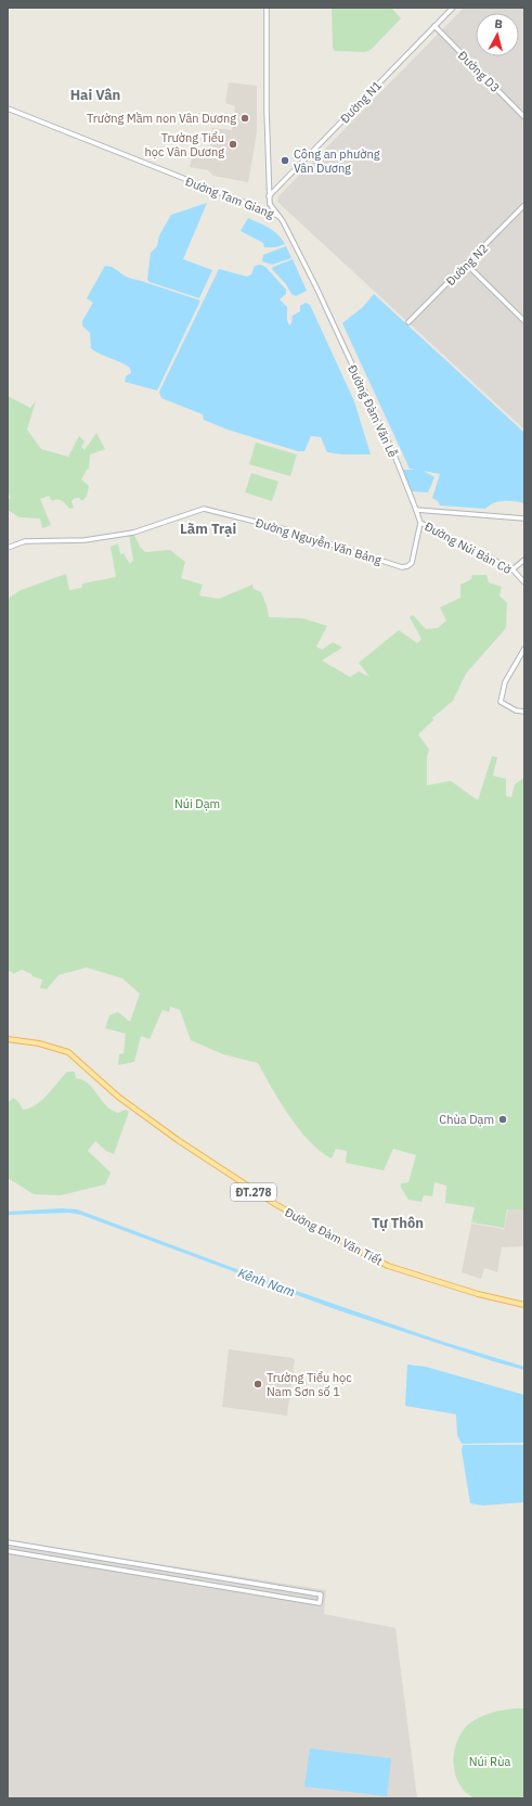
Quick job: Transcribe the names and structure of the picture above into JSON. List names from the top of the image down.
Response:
{
  "streets": {
    "main road": ["ĐT.278", "Đường Đàm Văn Tiết"],
    "street": [
      "Đường D3",
      "Đường N1",
      "Đường Tam Giang",
      "Đường N2",
      "Đường Đàm Văn Lễ",
      "Đường Nguyễn Văn Bảng",
      "Đường Núi Bàn Cờ"
    ]
  },
  "crossings": [
    ["Đường D3", "Đường N1"],
    ["Đường N1", "Đường Tam Giang"],
    ["Đường Tam Giang", "Đường Đàm Văn Lễ"],
    ["Đường Đàm Văn Lễ", "Đường Núi Bàn Cờ"],
    ["Đường Nguyễn Văn Bảng", "Đường Núi Bàn Cờ"]
  ],
  "districts": ["Hai Vân", "Lãm Trại", "Tự Thôn"],
  "water": ["Kênh Nam"],
  "parks": ["Núi Dạm", "Núi Rùa"],
  "places": [
    "Trường Mầm non Vân Dương",
    "Trường Tiểu học Vân Dương",
    "Công an phường Vân Dương",
    "Chùa Dạm",
    "Trường Tiểu học Nam Sơn số 1"
  ],
  "north": "top"
}
